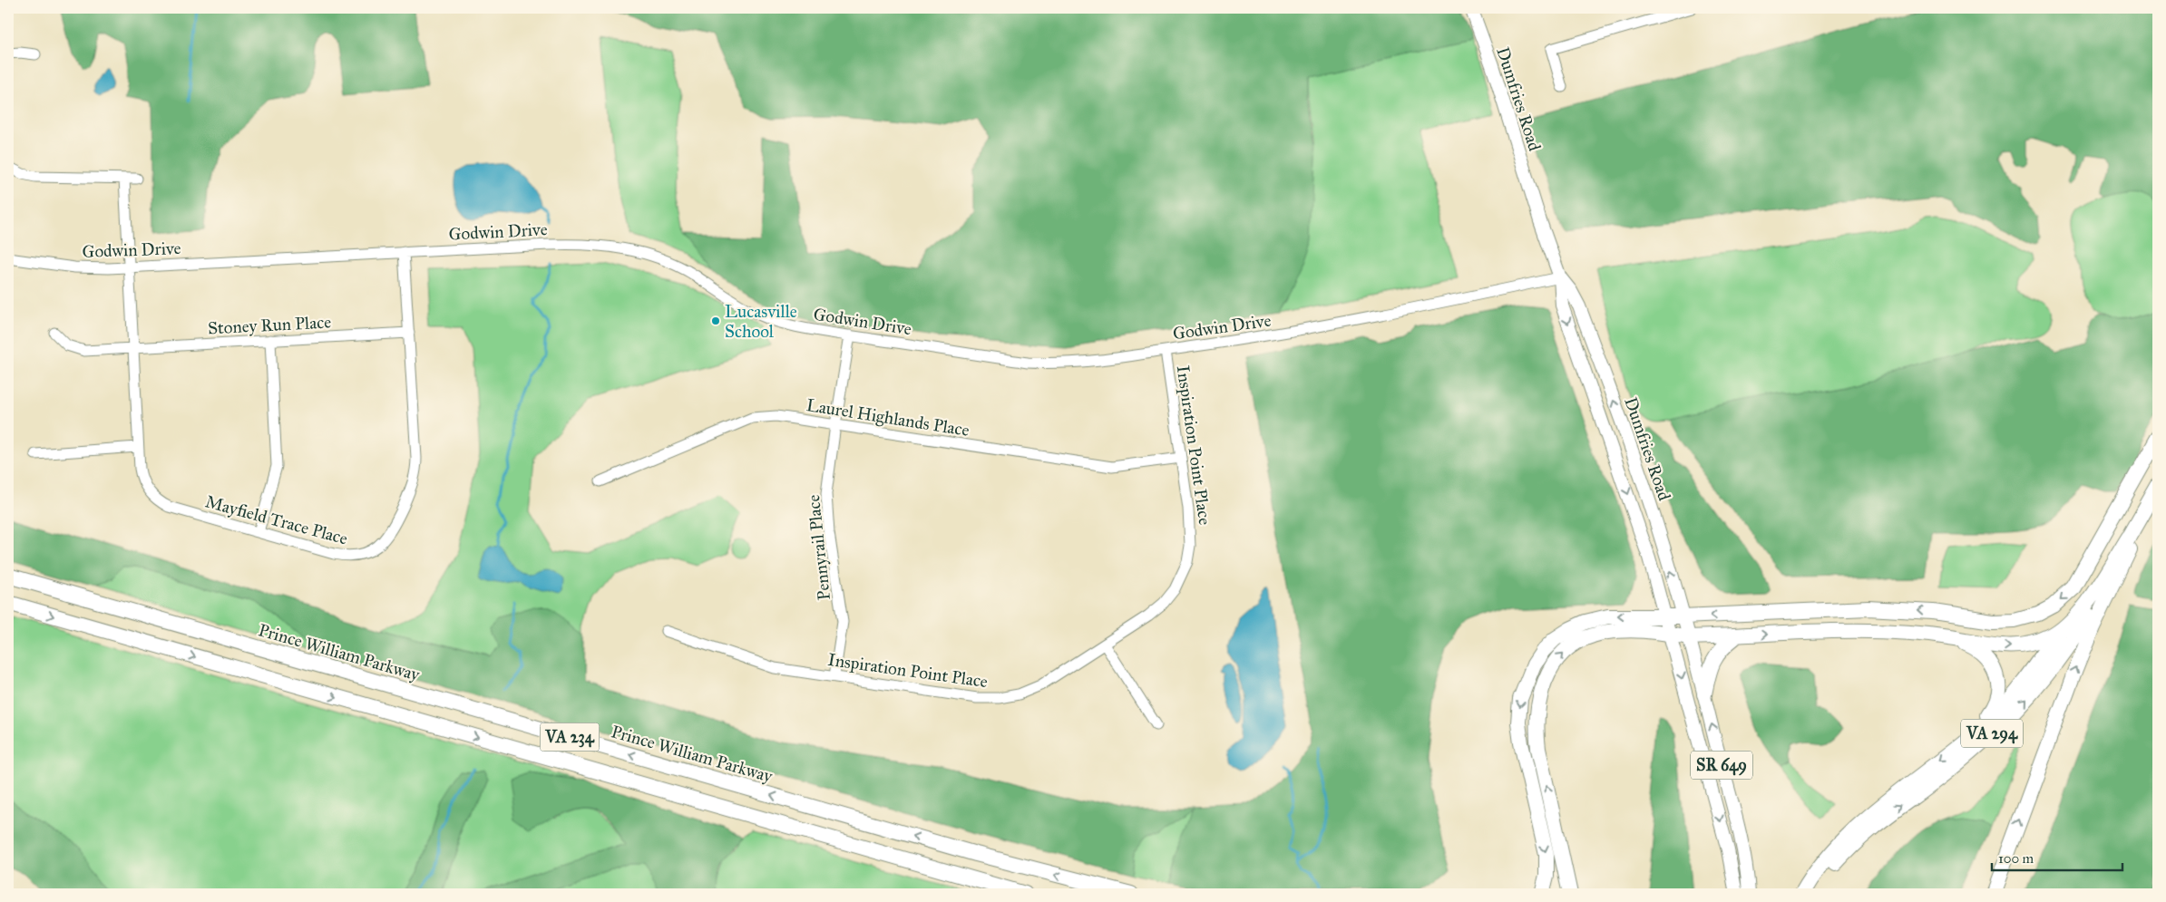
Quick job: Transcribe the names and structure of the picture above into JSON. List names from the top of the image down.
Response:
{
  "streets": {
    "highway": ["Prince William Parkway", "VA 294", "VA 234"],
    "main road": ["Dumfries Road", "SR 649"],
    "street": [
      "Godwin Drive",
      "Stoney Run Place",
      "Laurel Highlands Place",
      "Inspiration Point Place",
      "Mayfield Trace Place",
      "Pennyrail Place"
    ]
  },
  "crossings": [
    ["Dumfries Road", "Godwin Drive"],
    ["Dumfries Road", "VA 294"],
    ["Dumfries Road", "SR 649"],
    ["Godwin Drive", "Inspiration Point Place"],
    ["Godwin Drive", "Mayfield Trace Place"],
    ["Godwin Drive", "Pennyrail Place"],
    ["Stoney Run Place", "Mayfield Trace Place"],
    ["Laurel Highlands Place", "Inspiration Point Place"],
    ["Laurel Highlands Place", "Pennyrail Place"],
    ["Inspiration Point Place", "Pennyrail Place"],
    ["VA 294", "SR 649"]
  ],
  "places": ["Lucasville School"],
  "scale_bar": "100 m"
}
